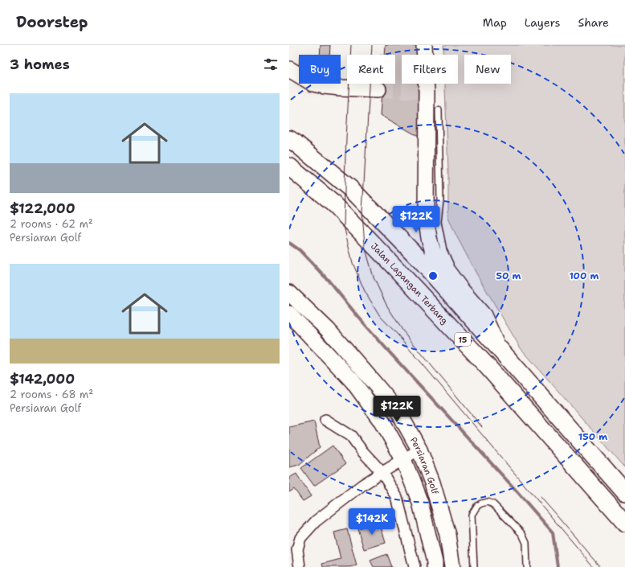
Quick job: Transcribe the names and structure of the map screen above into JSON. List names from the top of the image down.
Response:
{
  "streets": {
    "main road": ["Jalan Lapangan Terbang", "15"],
    "street": ["Persiaran Golf"]
  },
  "page": {
    "header": "Doorstep",
    "nav": ["Map", "Layers", "Share"],
    "heading": "3 homes",
    "chip": [
      "Buy",
      "Rent",
      "Filters",
      "New"
    ],
    "list": [
      {
        "name": "$122,000",
        "note": "2 rooms · 62 m² · Persiaran Golf"
      },
      {
        "name": "$142,000",
        "note": "2 rooms · 68 m² · Persiaran Golf"
      }
    ],
    "price": ["$122K", "$122K", "$142K"]
  },
  "rings": ["50 m", "100 m", "150 m"]
}
